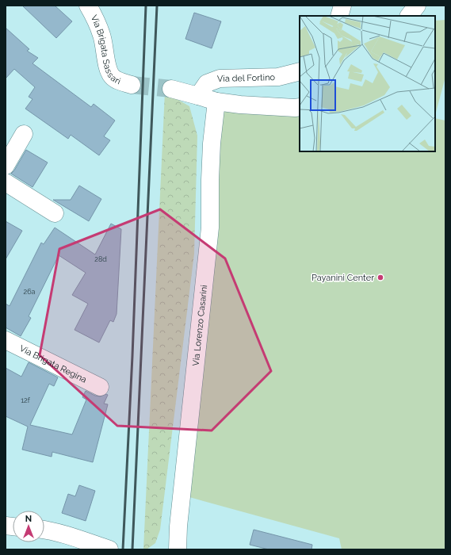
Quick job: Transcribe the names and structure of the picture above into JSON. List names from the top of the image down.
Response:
{
  "streets": {
    "street": [
      "Via Brigata Sassari",
      "Via del Fortino",
      "Via Lorenzo Casarini",
      "Via Brigata Regina"
    ]
  },
  "places": ["Payanini Center"],
  "house_numbers": ["28d", "26a", "12f"],
  "north": "top"
}
